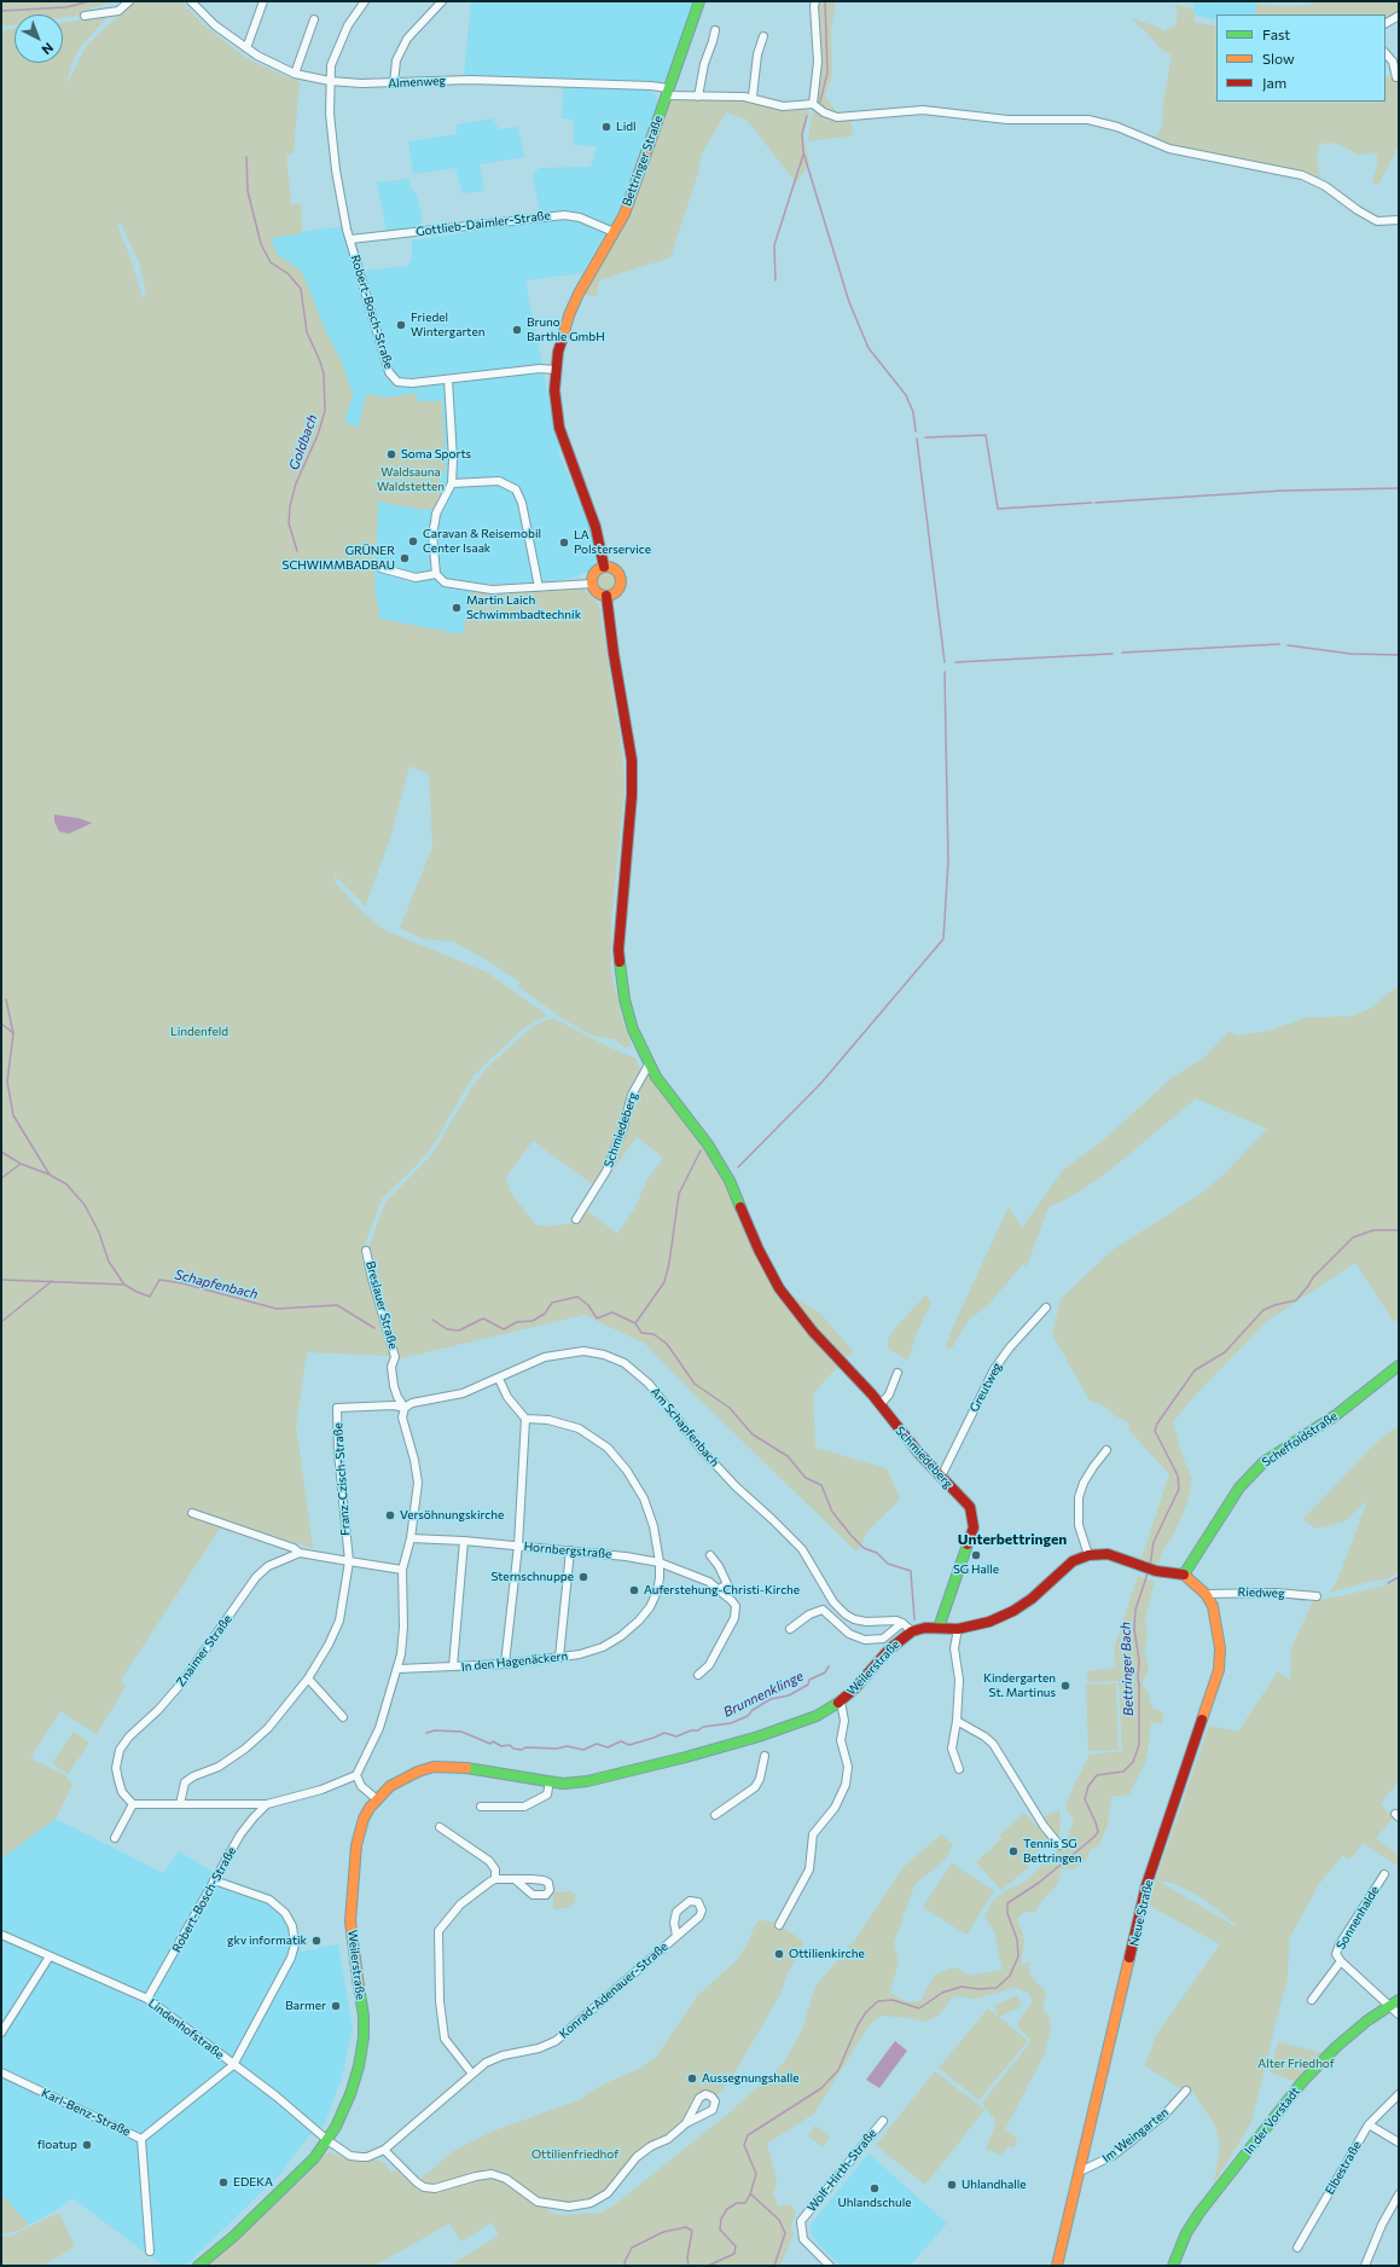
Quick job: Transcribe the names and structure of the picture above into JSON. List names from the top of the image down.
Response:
{
  "streets": {
    "street": [
      "Almenweg",
      "Bettringer Straße",
      "Gottlieb-Daimler-Straße",
      "Robert-Bosch-Straße",
      "Schmiedeberg",
      "Breslauer Straße",
      "Greutweg",
      "Am Schapfenbach",
      "Scheffoldstraße",
      "Franz-Czisch-Straße",
      "Hornbergstraße",
      "Riedweg",
      "Znaimer Straße",
      "In den Hagenäckern",
      "Weilerstraße",
      "Neue Straße",
      "Sonnenhalde",
      "Konrad-Adenauer-Straße",
      "Lindenhofstraße",
      "Karl-Benz-Straße",
      "In der Vorstadt",
      "Im Weingarten",
      "Elbestraße",
      "Wolf-Hirth-Straße"
    ]
  },
  "crossings": [
    ["Almenweg", "Bettringer Straße"],
    ["Almenweg", "Robert-Bosch-Straße"],
    ["Bettringer Straße", "Gottlieb-Daimler-Straße"],
    ["Bettringer Straße", "Robert-Bosch-Straße"],
    ["Bettringer Straße", "Schmiedeberg"],
    ["Gottlieb-Daimler-Straße", "Robert-Bosch-Straße"],
    ["Robert-Bosch-Straße", "Lindenhofstraße"],
    ["Schmiedeberg", "Greutweg"],
    ["Schmiedeberg", "Weilerstraße"],
    ["Breslauer Straße", "Am Schapfenbach"],
    ["Breslauer Straße", "Franz-Czisch-Straße"],
    ["Breslauer Straße", "Hornbergstraße"],
    ["Breslauer Straße", "In den Hagenäckern"],
    ["Am Schapfenbach", "Franz-Czisch-Straße"],
    ["Scheffoldstraße", "Weilerstraße"],
    ["Scheffoldstraße", "Neue Straße"],
    ["Hornbergstraße", "In den Hagenäckern"],
    ["Riedweg", "Neue Straße"],
    ["Weilerstraße", "Neue Straße"],
    ["Weilerstraße", "Konrad-Adenauer-Straße"],
    ["Weilerstraße", "Lindenhofstraße"],
    ["Neue Straße", "Im Weingarten"],
    ["Sonnenhalde", "In der Vorstadt"],
    ["Konrad-Adenauer-Straße", "Lindenhofstraße"],
    ["Lindenhofstraße", "Karl-Benz-Straße"]
  ],
  "districts": ["Unterbettringen"],
  "water": [
    "Goldbach",
    "Schapfenbach",
    "Bettringer Bach",
    "Brunnenklinge"
  ],
  "parks": [
    "Waldsauna Waldstetten",
    "Lindenfeld",
    "Alter Friedhof",
    "Ottilienfriedhof"
  ],
  "places": [
    "Lidl",
    "Friedel Wintergarten",
    "Bruno Barthle GmbH",
    "Soma Sports",
    "Caravan & Reisemobil Center Isaak",
    "LA Polsterservice",
    "GRÜNER SCHWIMMBADBAU",
    "Martin Laich Schwimmbadtechnik",
    "Versöhnungskirche",
    "SG Halle",
    "Sternschnuppe",
    "Auferstehung-Christi-Kirche",
    "Kindergarten St. Martinus",
    "Tennis SG Bettringen",
    "gkv informatik",
    "Ottilienkirche",
    "Barmer",
    "Aussegnungshalle",
    "floatup",
    "EDEKA",
    "Uhlandhalle",
    "Uhlandschule"
  ],
  "legend": ["Fast", "Slow", "Jam"],
  "north": "bottom right"
}
